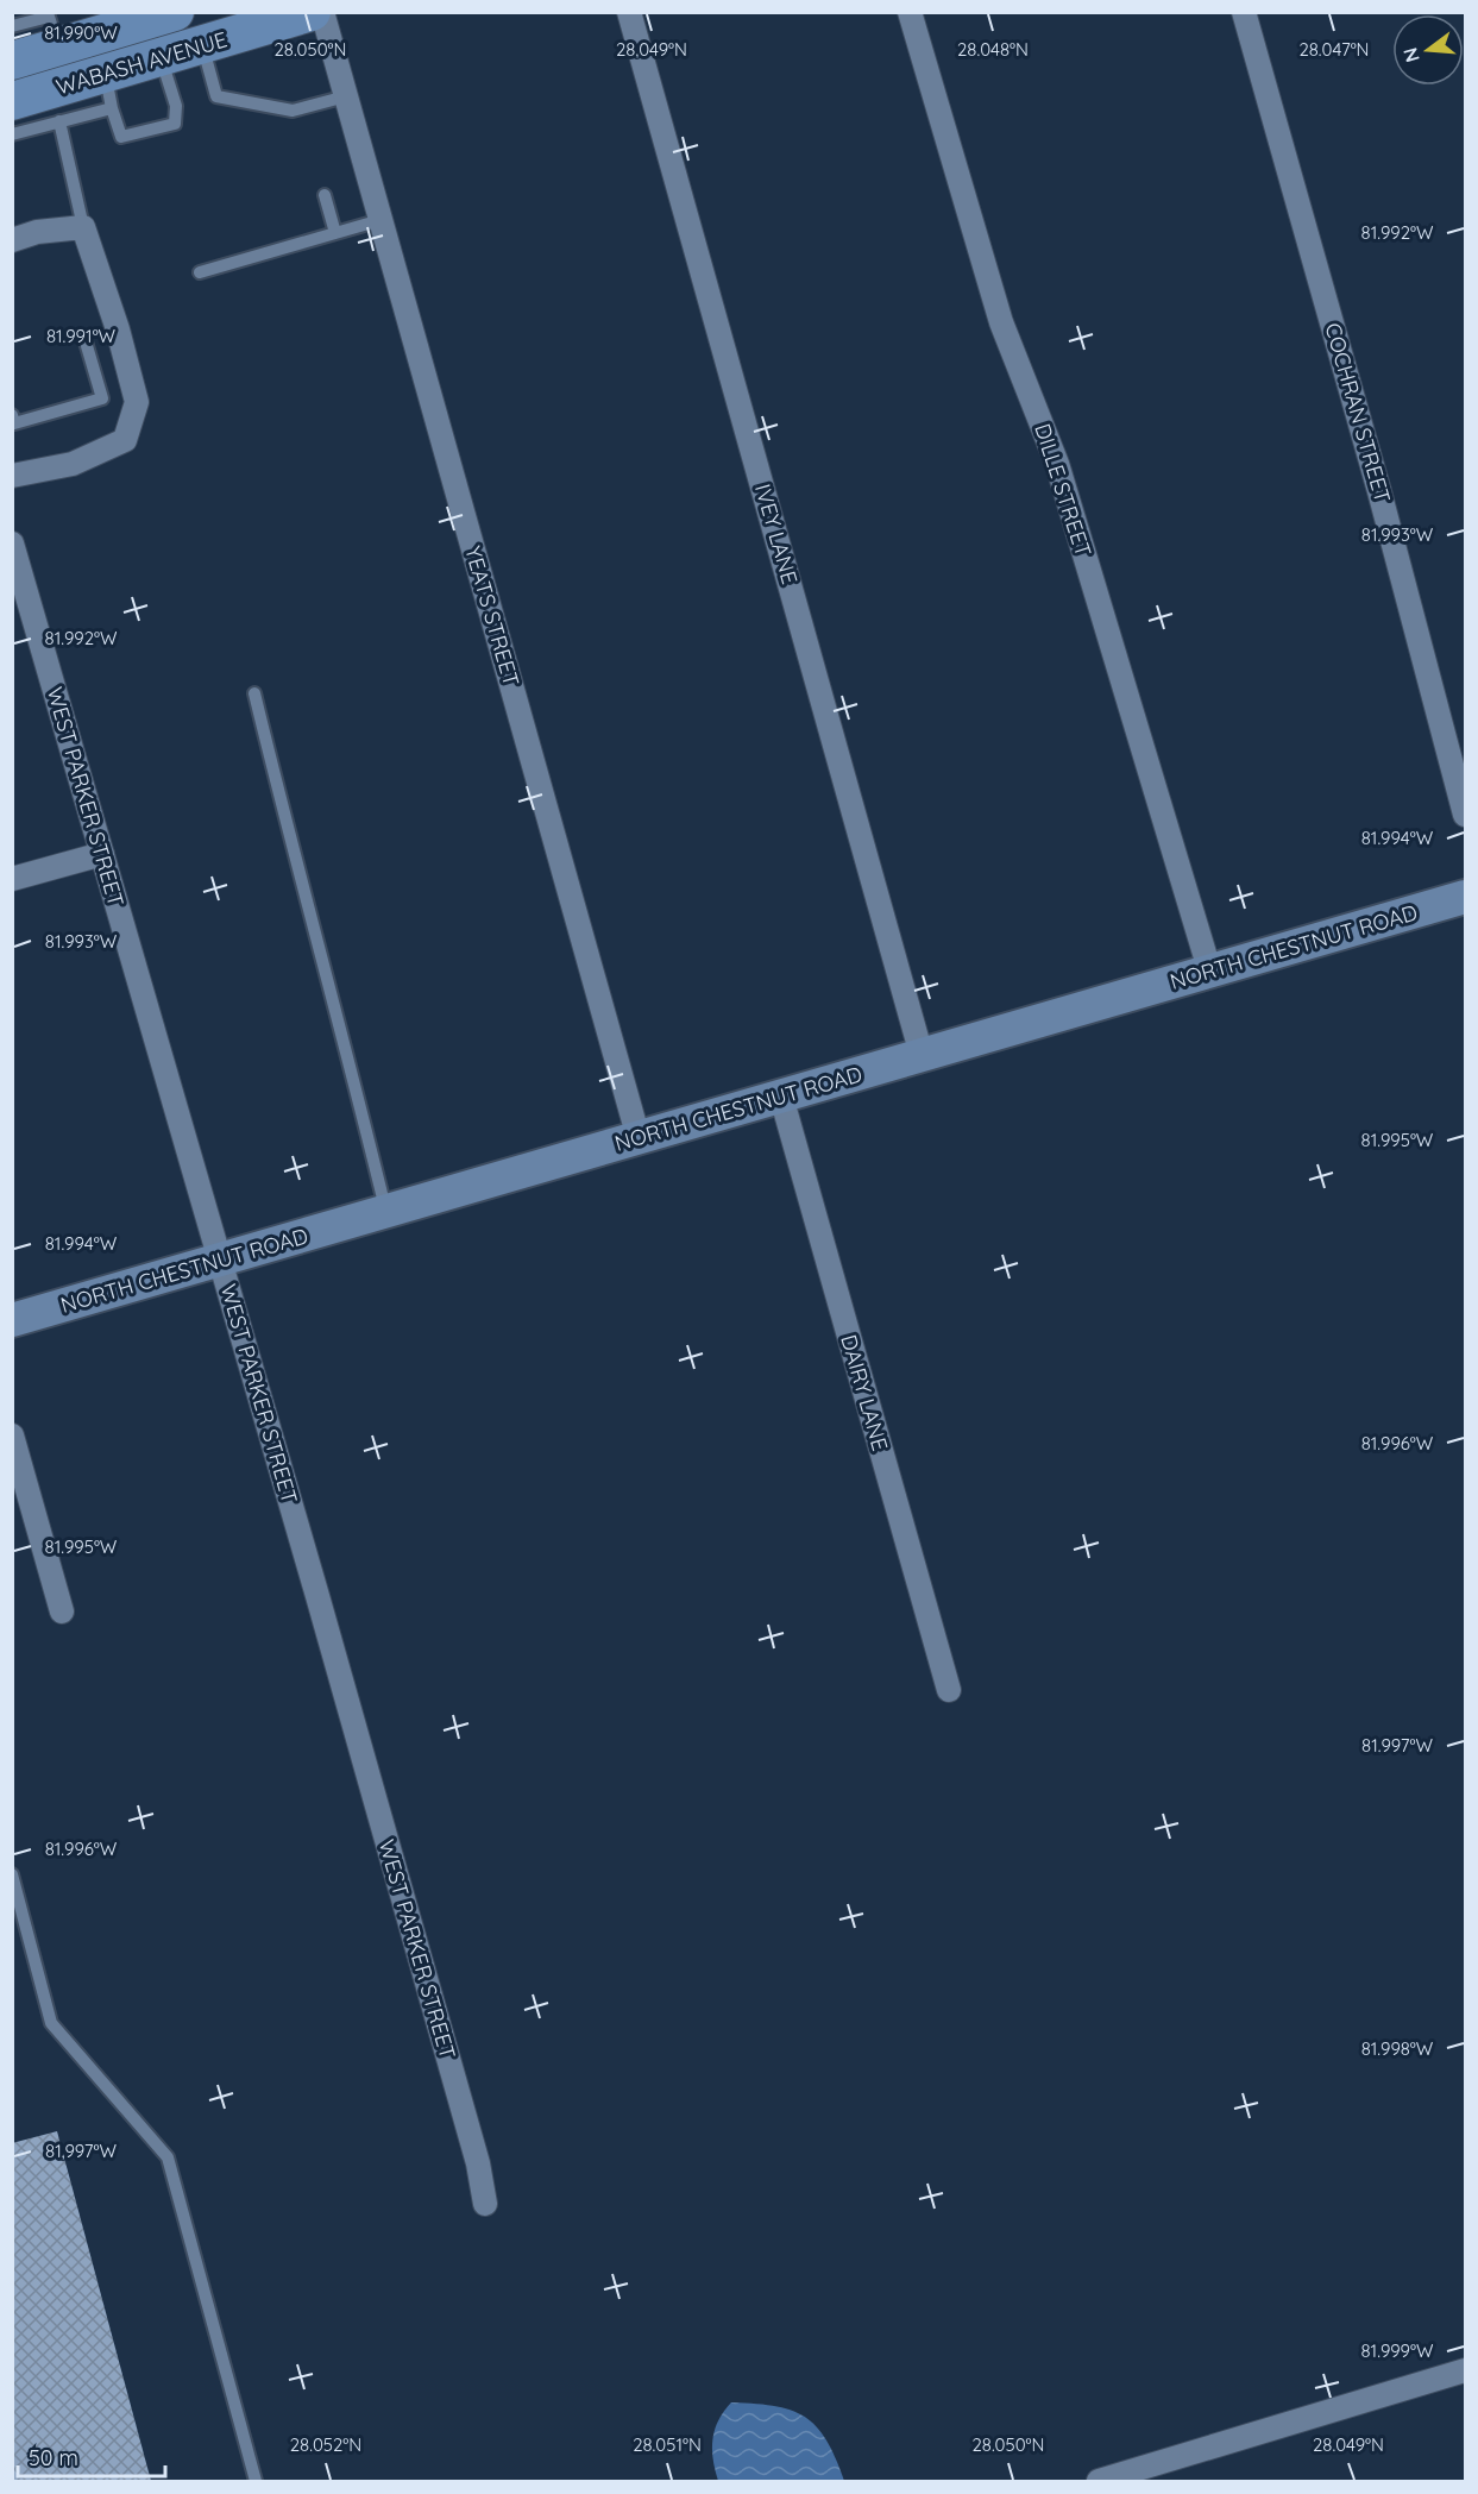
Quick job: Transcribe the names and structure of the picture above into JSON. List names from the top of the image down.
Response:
{
  "streets": {
    "main road": ["WABASH AVENUE"],
    "street": [
      "COCHRAN STREET",
      "DILLE STREET",
      "IVEY LANE",
      "YEATS STREET",
      "WEST PARKER STREET",
      "NORTH CHESTNUT ROAD",
      "DAIRY LANE"
    ]
  },
  "crossings": [
    ["DILLE STREET", "NORTH CHESTNUT ROAD"],
    ["IVEY LANE", "NORTH CHESTNUT ROAD"],
    ["YEATS STREET", "NORTH CHESTNUT ROAD"],
    ["WEST PARKER STREET", "NORTH CHESTNUT ROAD"],
    ["NORTH CHESTNUT ROAD", "DAIRY LANE"]
  ],
  "scale_bar": "50 m",
  "north": "left",
  "coordinates": [
    "81.990°W",
    "28.050°N",
    "28.049°N",
    "28.048°N",
    "28.047°N",
    "81.992°W",
    "81.991°W",
    "81.993°W",
    "81.994°W",
    "81.995°W",
    "81.996°W",
    "81.997°W",
    "81.998°W",
    "81.999°W",
    "28.052°N",
    "28.051°N"
  ]
}
